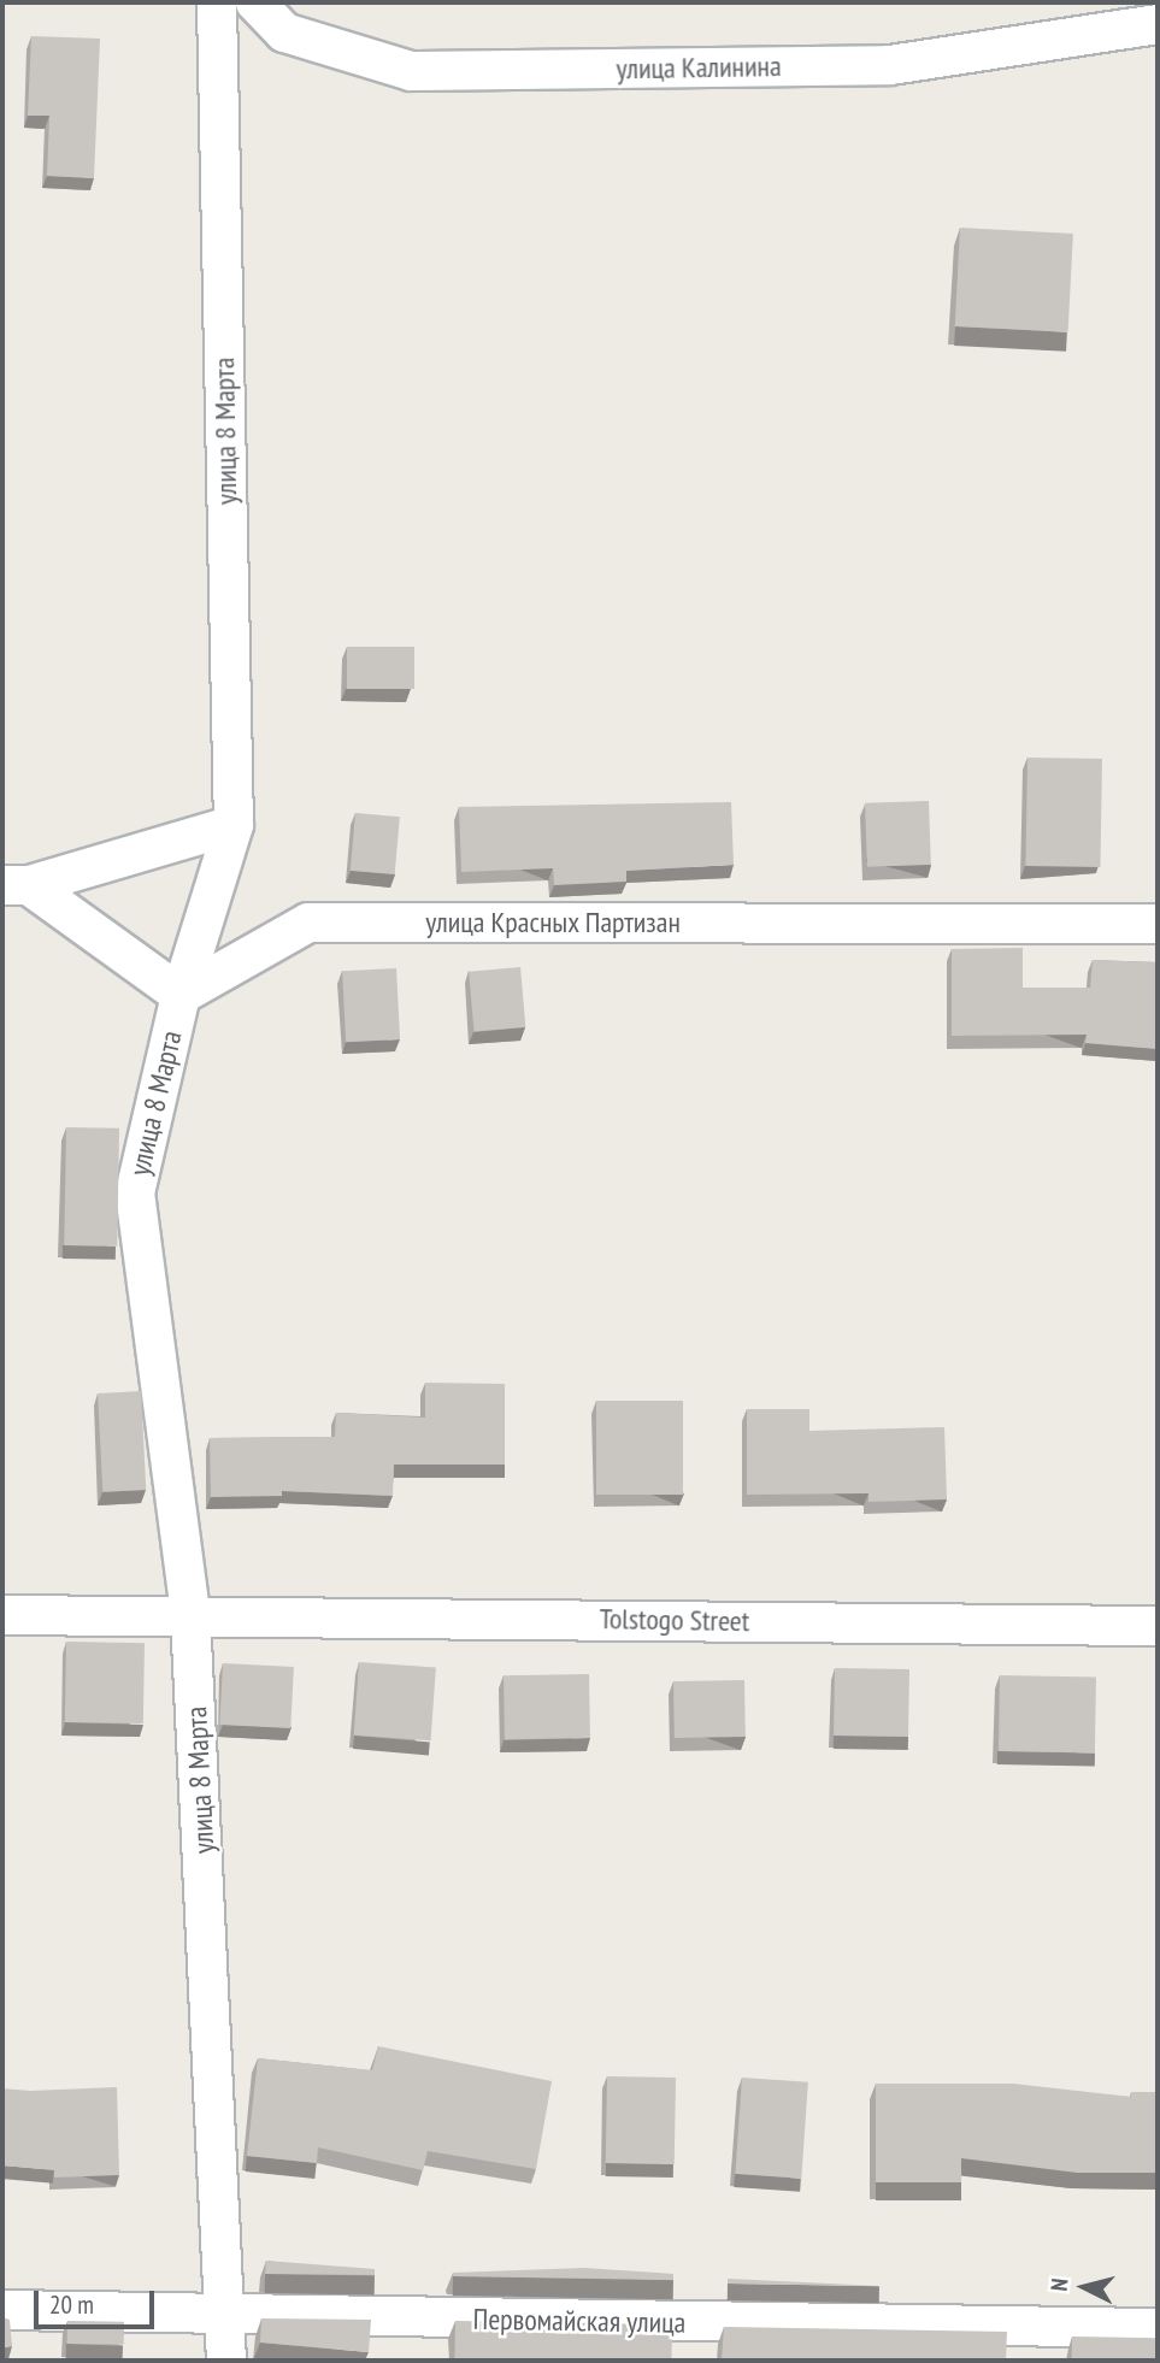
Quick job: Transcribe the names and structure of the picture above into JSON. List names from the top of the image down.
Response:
{
  "streets": {
    "street": [
      "улица Калинина",
      "улица 8 Марта",
      "улица Красных Партизан",
      "Tolstogo Street",
      "Первомайская улица"
    ]
  },
  "crossings": [
    ["улица 8 Марта", "улица Красных Партизан"],
    ["улица 8 Марта", "Tolstogo Street"],
    ["улица 8 Марта", "Первомайская улица"]
  ],
  "scale_bar": "20 m",
  "north": "left"
}
